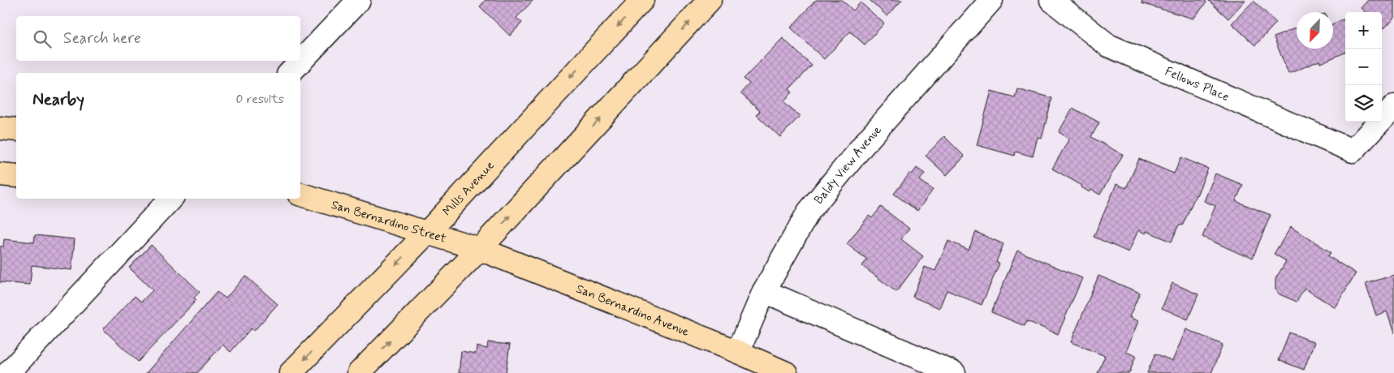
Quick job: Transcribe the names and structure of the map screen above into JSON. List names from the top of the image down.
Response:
{
  "streets": {
    "main road": ["Mills Avenue", "San Bernardino Street", "San Bernardino Avenue"],
    "street": ["Fellows Place", "Baldy View Avenue"]
  },
  "crossings": [
    ["Baldy View Avenue", "San Bernardino Avenue"],
    ["Mills Avenue", "San Bernardino Street"],
    ["San Bernardino Street", "San Bernardino Avenue"]
  ],
  "north": "bottom left",
  "page": {
    "map_buttons": ["+", "−"],
    "search": "Search here",
    "heading": ["Nearby", "0 results"]
  }
}
